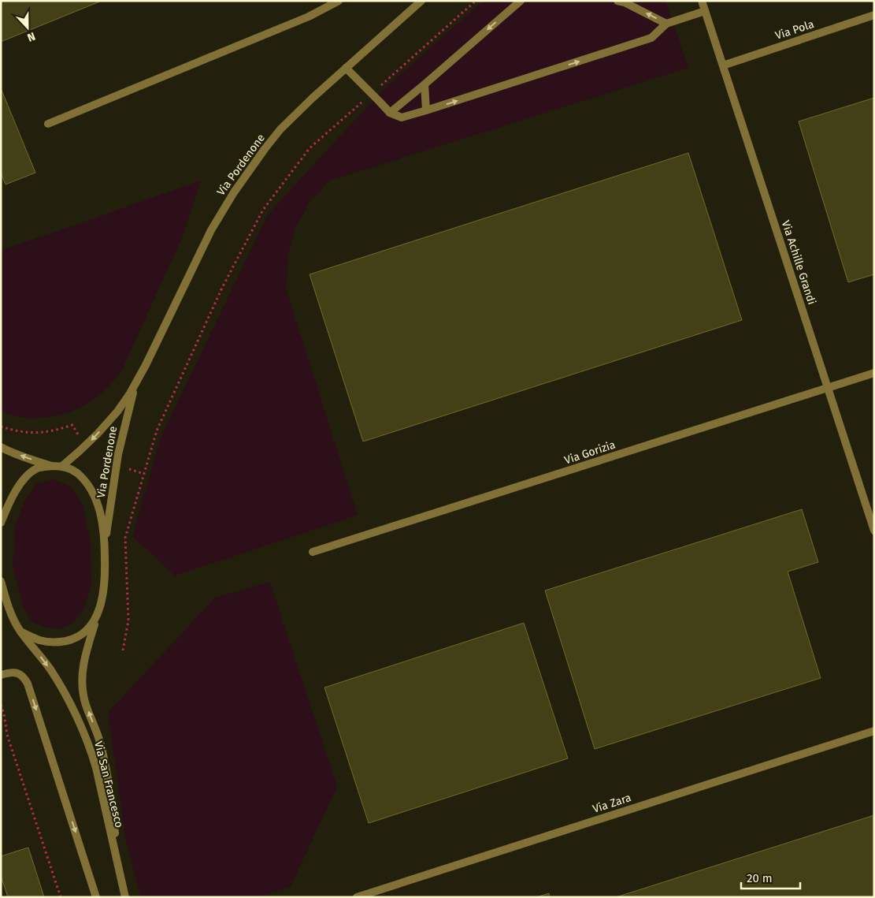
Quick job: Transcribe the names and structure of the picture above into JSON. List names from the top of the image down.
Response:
{
  "streets": {
    "street": [
      "Via Pola",
      "Via Pordenone",
      "Via Achille Grandi",
      "Via Gorizia",
      "Via San Francesco",
      "Via Zara"
    ]
  },
  "crossings": [
    ["Via Pola", "Via Achille Grandi"],
    ["Via Pordenone", "Via San Francesco"],
    ["Via Achille Grandi", "Via Gorizia"]
  ],
  "scale_bar": "20 m",
  "north": "bottom"
}
